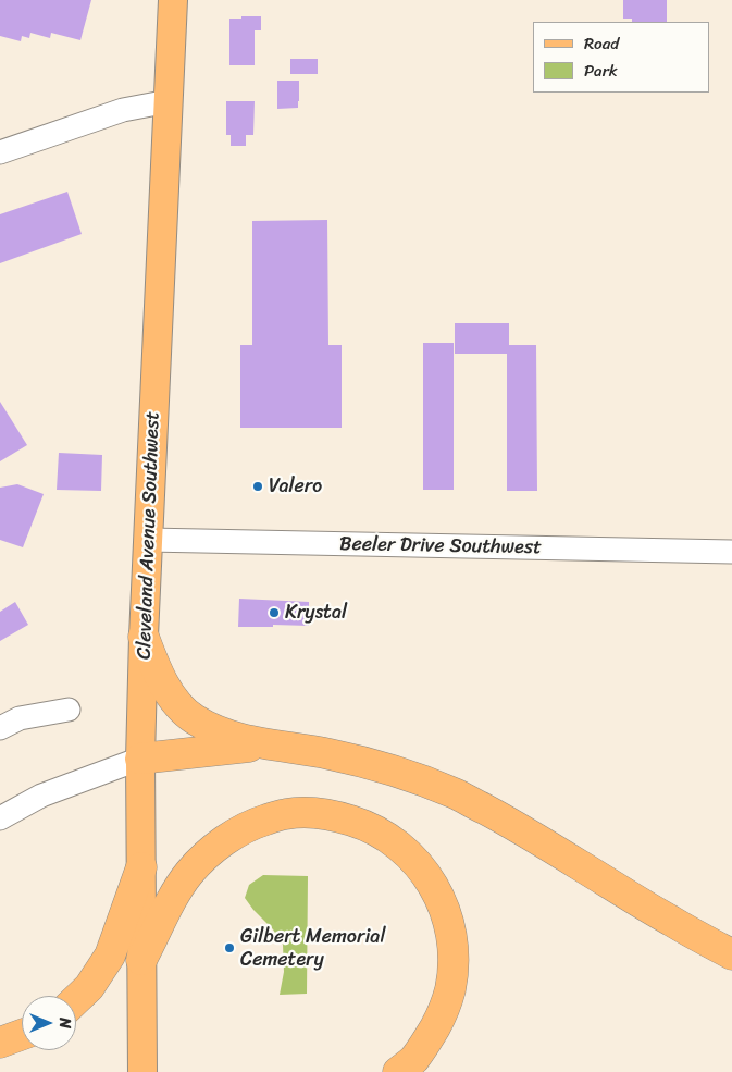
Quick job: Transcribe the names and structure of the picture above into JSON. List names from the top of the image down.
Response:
{
  "streets": {
    "main road": ["Cleveland Avenue Southwest"],
    "street": ["Beeler Drive Southwest"]
  },
  "crossings": [
    ["Cleveland Avenue Southwest", "Beeler Drive Southwest"]
  ],
  "places": ["Valero", "Krystal", "Gilbert Memorial Cemetery"],
  "legend": ["Road", "Park"],
  "north": "right"
}
